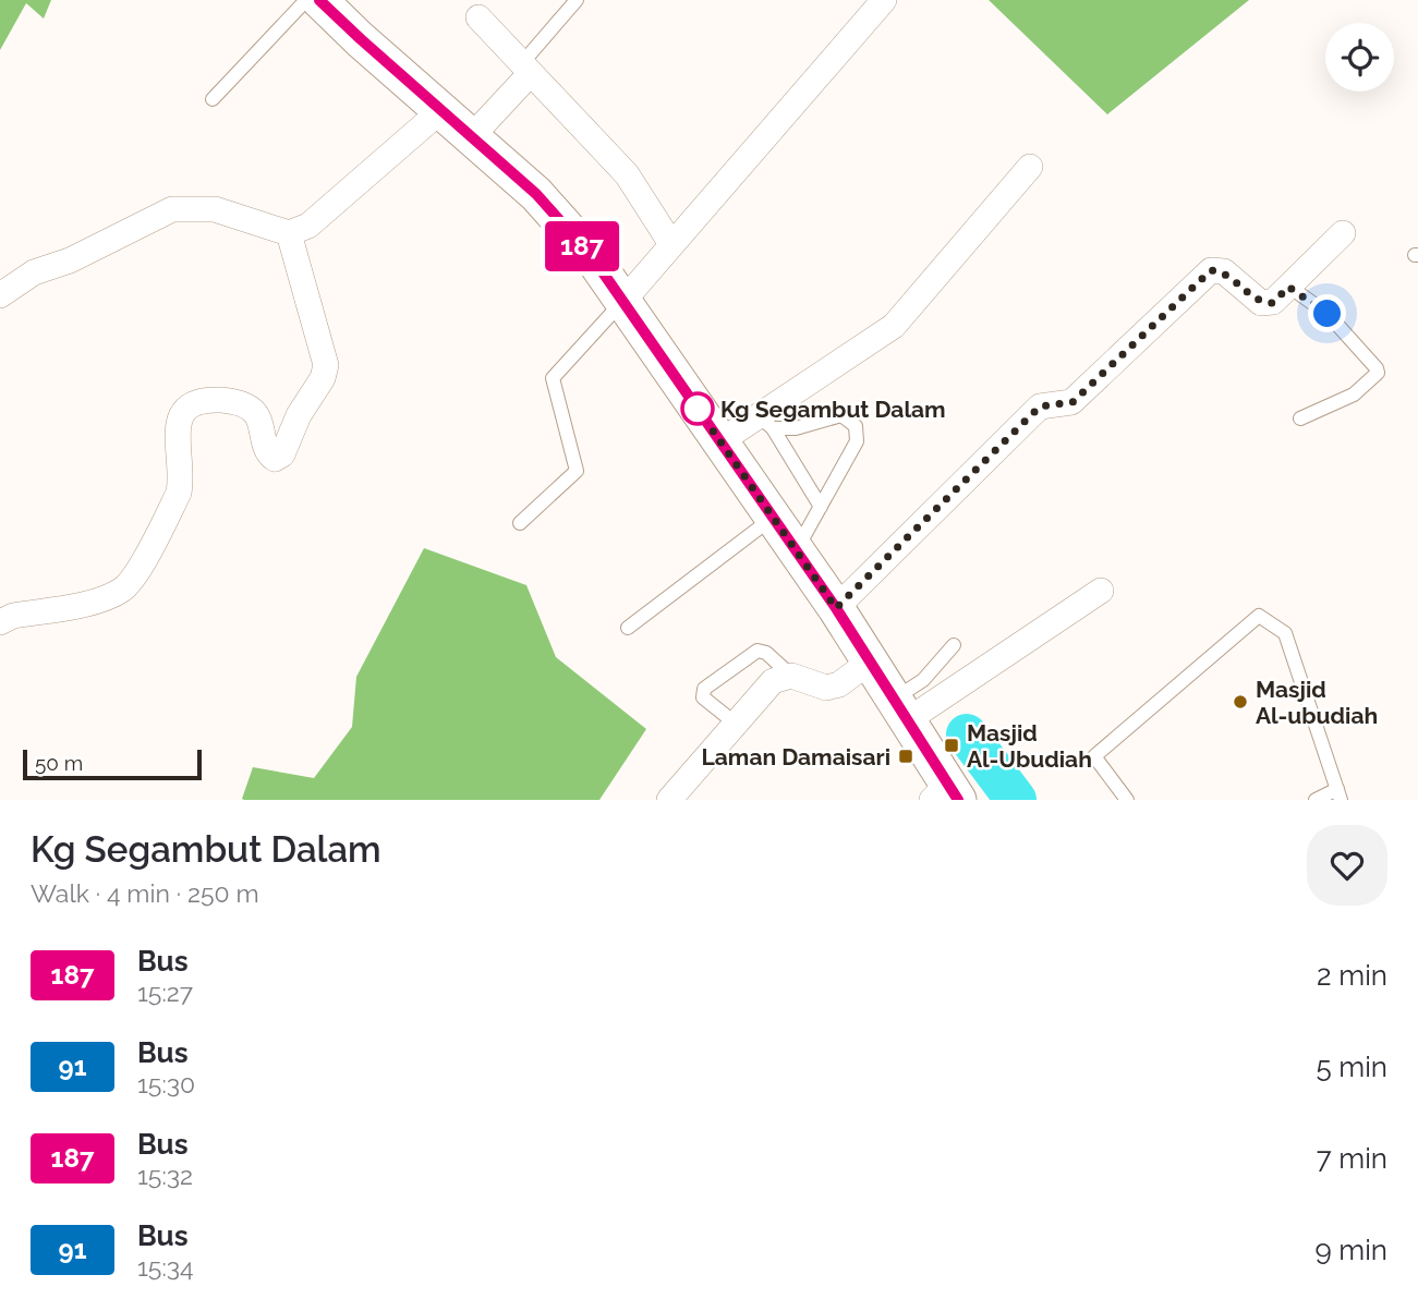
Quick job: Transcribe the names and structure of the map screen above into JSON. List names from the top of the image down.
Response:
{
  "places": {
    "other": ["Kg Segambut Dalam", "Masjid Al-ubudiah"],
    "transit": ["Masjid Al-Ubudiah", "Laman Damaisari"]
  },
  "lines": ["bus line 187"],
  "scale_bar": "50 m",
  "page": {
    "on_map": "187",
    "scale": "50 m",
    "heading": ["Kg Segambut Dalam", "Walk · 4 min · 250 m"],
    "list": [
      {
        "mark": "187",
        "name": "Bus",
        "note": "15:27",
        "value": "2 min"
      },
      {
        "mark": "91",
        "name": "Bus",
        "note": "15:30",
        "value": "5 min"
      },
      {
        "mark": "187",
        "name": "Bus",
        "note": "15:32",
        "value": "7 min"
      },
      {
        "mark": "91",
        "name": "Bus",
        "note": "15:34",
        "value": "9 min"
      }
    ]
  }
}
